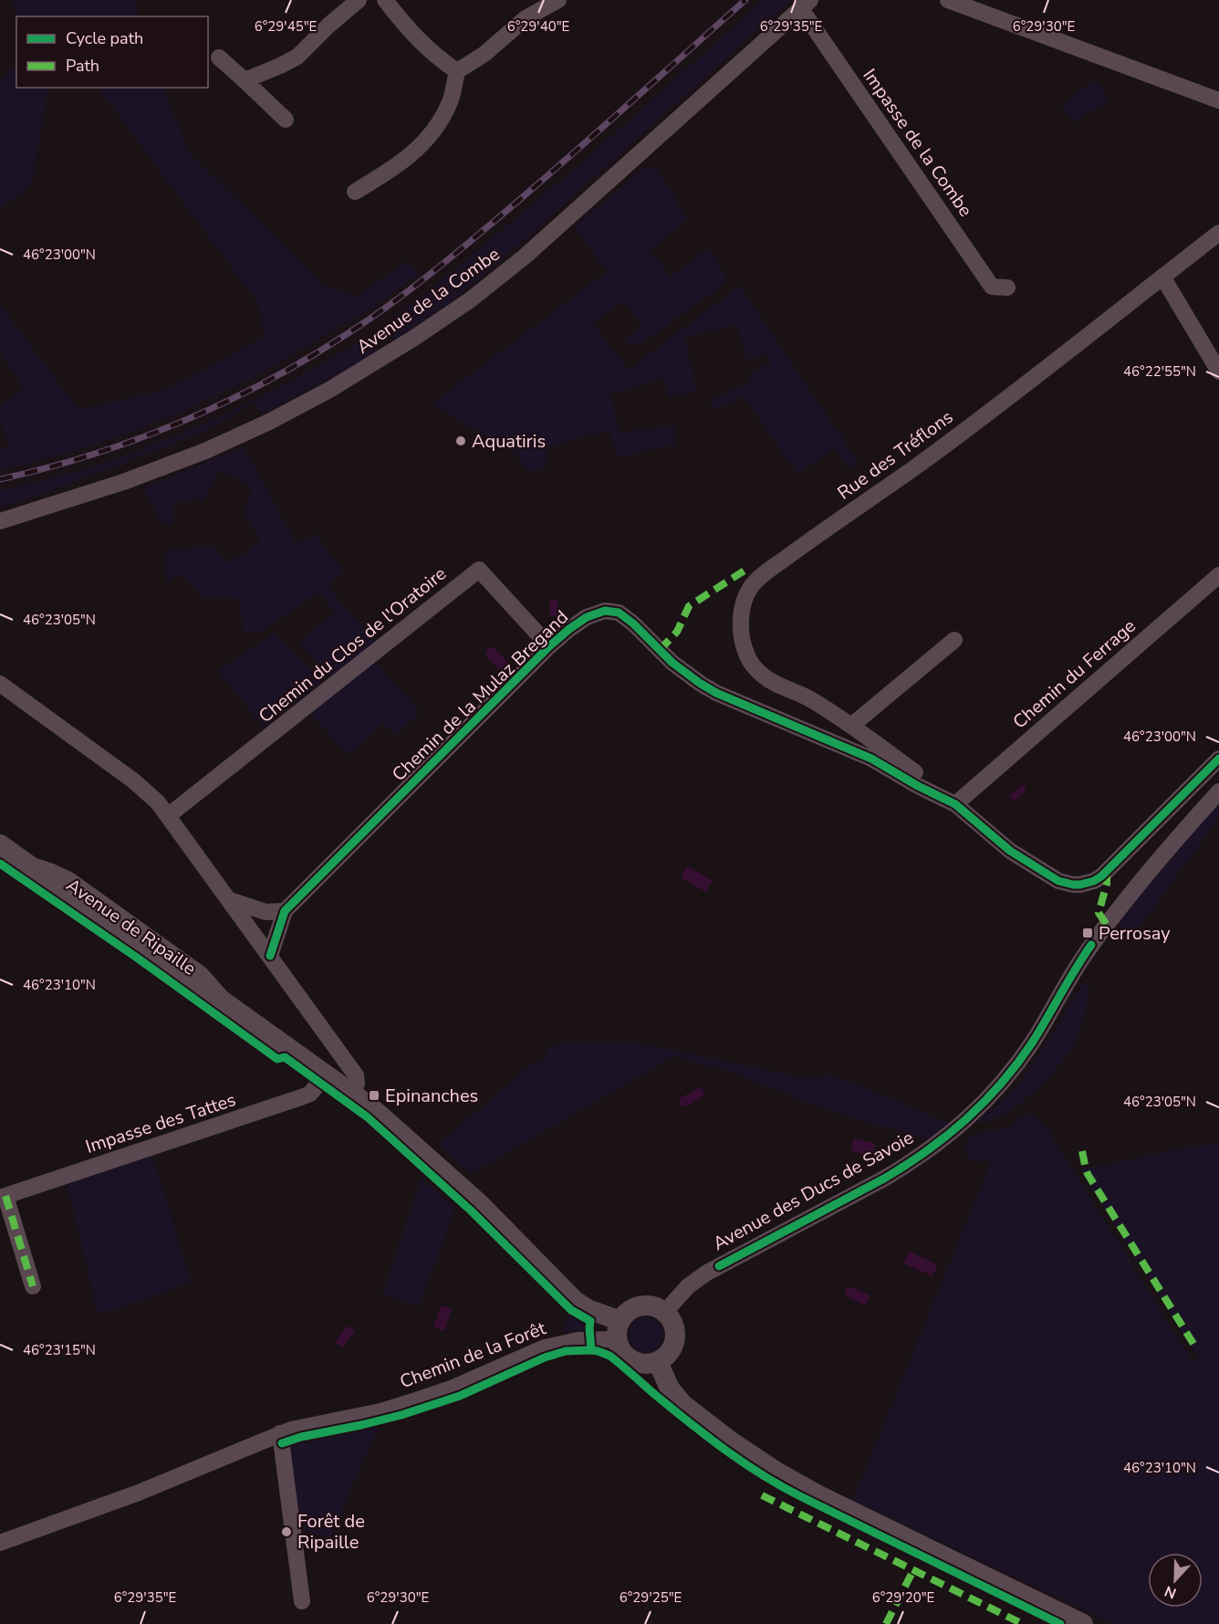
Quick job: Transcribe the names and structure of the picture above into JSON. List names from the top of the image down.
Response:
{
  "streets": {
    "street": [
      "Impasse de la Combe",
      "Avenue de la Combe",
      "Rue des Tréflons",
      "Chemin du Clos de l'Oratoire",
      "Chemin du Ferrage",
      "Chemin de la Mulaz Bregand",
      "Avenue de Ripaille",
      "Impasse des Tattes",
      "Avenue des Ducs de Savoie",
      "Chemin de la Forêt"
    ]
  },
  "crossings": [
    ["Impasse de la Combe", "Avenue de la Combe"],
    ["Rue des Tréflons", "Chemin du Ferrage"],
    ["Rue des Tréflons", "Chemin de la Mulaz Bregand"],
    ["Chemin du Clos de l'Oratoire", "Chemin de la Mulaz Bregand"],
    ["Chemin du Ferrage", "Chemin de la Mulaz Bregand"],
    ["Avenue de Ripaille", "Impasse des Tattes"],
    ["Avenue de Ripaille", "Avenue des Ducs de Savoie"],
    ["Avenue de Ripaille", "Chemin de la Forêt"],
    ["Avenue des Ducs de Savoie", "Chemin de la Forêt"]
  ],
  "places": {
    "other": ["Aquatiris", "Forêt de Ripaille"],
    "transit": ["Perrosay", "Epinanches"]
  },
  "legend": ["Cycle path", "Path"],
  "north": "bottom",
  "coordinates": [
    "6°29'45\"E",
    "6°29'40\"E",
    "6°29'35\"E",
    "6°29'30\"E",
    "46°23'00\"N",
    "46°22'55\"N",
    "46°23'05\"N",
    "46°23'10\"N",
    "46°23'15\"N",
    "6°29'25\"E",
    "6°29'20\"E"
  ]
}
